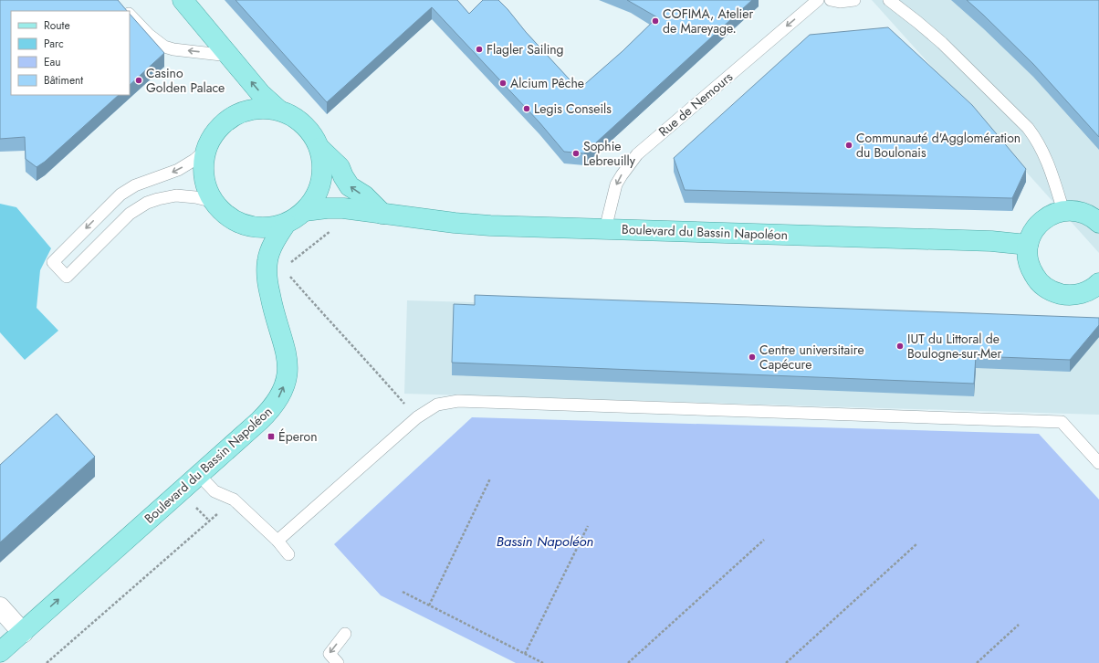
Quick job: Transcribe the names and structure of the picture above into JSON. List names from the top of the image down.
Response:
{
  "streets": {
    "main road": ["Boulevard du Bassin Napoléon"],
    "lane": ["Rue de Nemours"]
  },
  "crossings": [
    ["Rue de Nemours", "Boulevard du Bassin Napoléon"]
  ],
  "one_way": ["Rue de Nemours"],
  "water": ["Bassin Napoléon"],
  "places": {
    "other": [
      "COFIMA, Atelier de Mareyage.",
      "Flagler Sailing",
      "Casino Golden Palace",
      "Alcium Pêche",
      "Legis Conseils",
      "Communauté d'Agglomération du Boulonais",
      "Sophie Lebreuilly",
      "IUT du Littoral de Boulogne-sur-Mer",
      "Centre universitaire Capécure"
    ],
    "transit": ["Éperon"]
  },
  "legend": [
    "Route",
    "Parc",
    "Eau",
    "Bâtiment"
  ]
}
